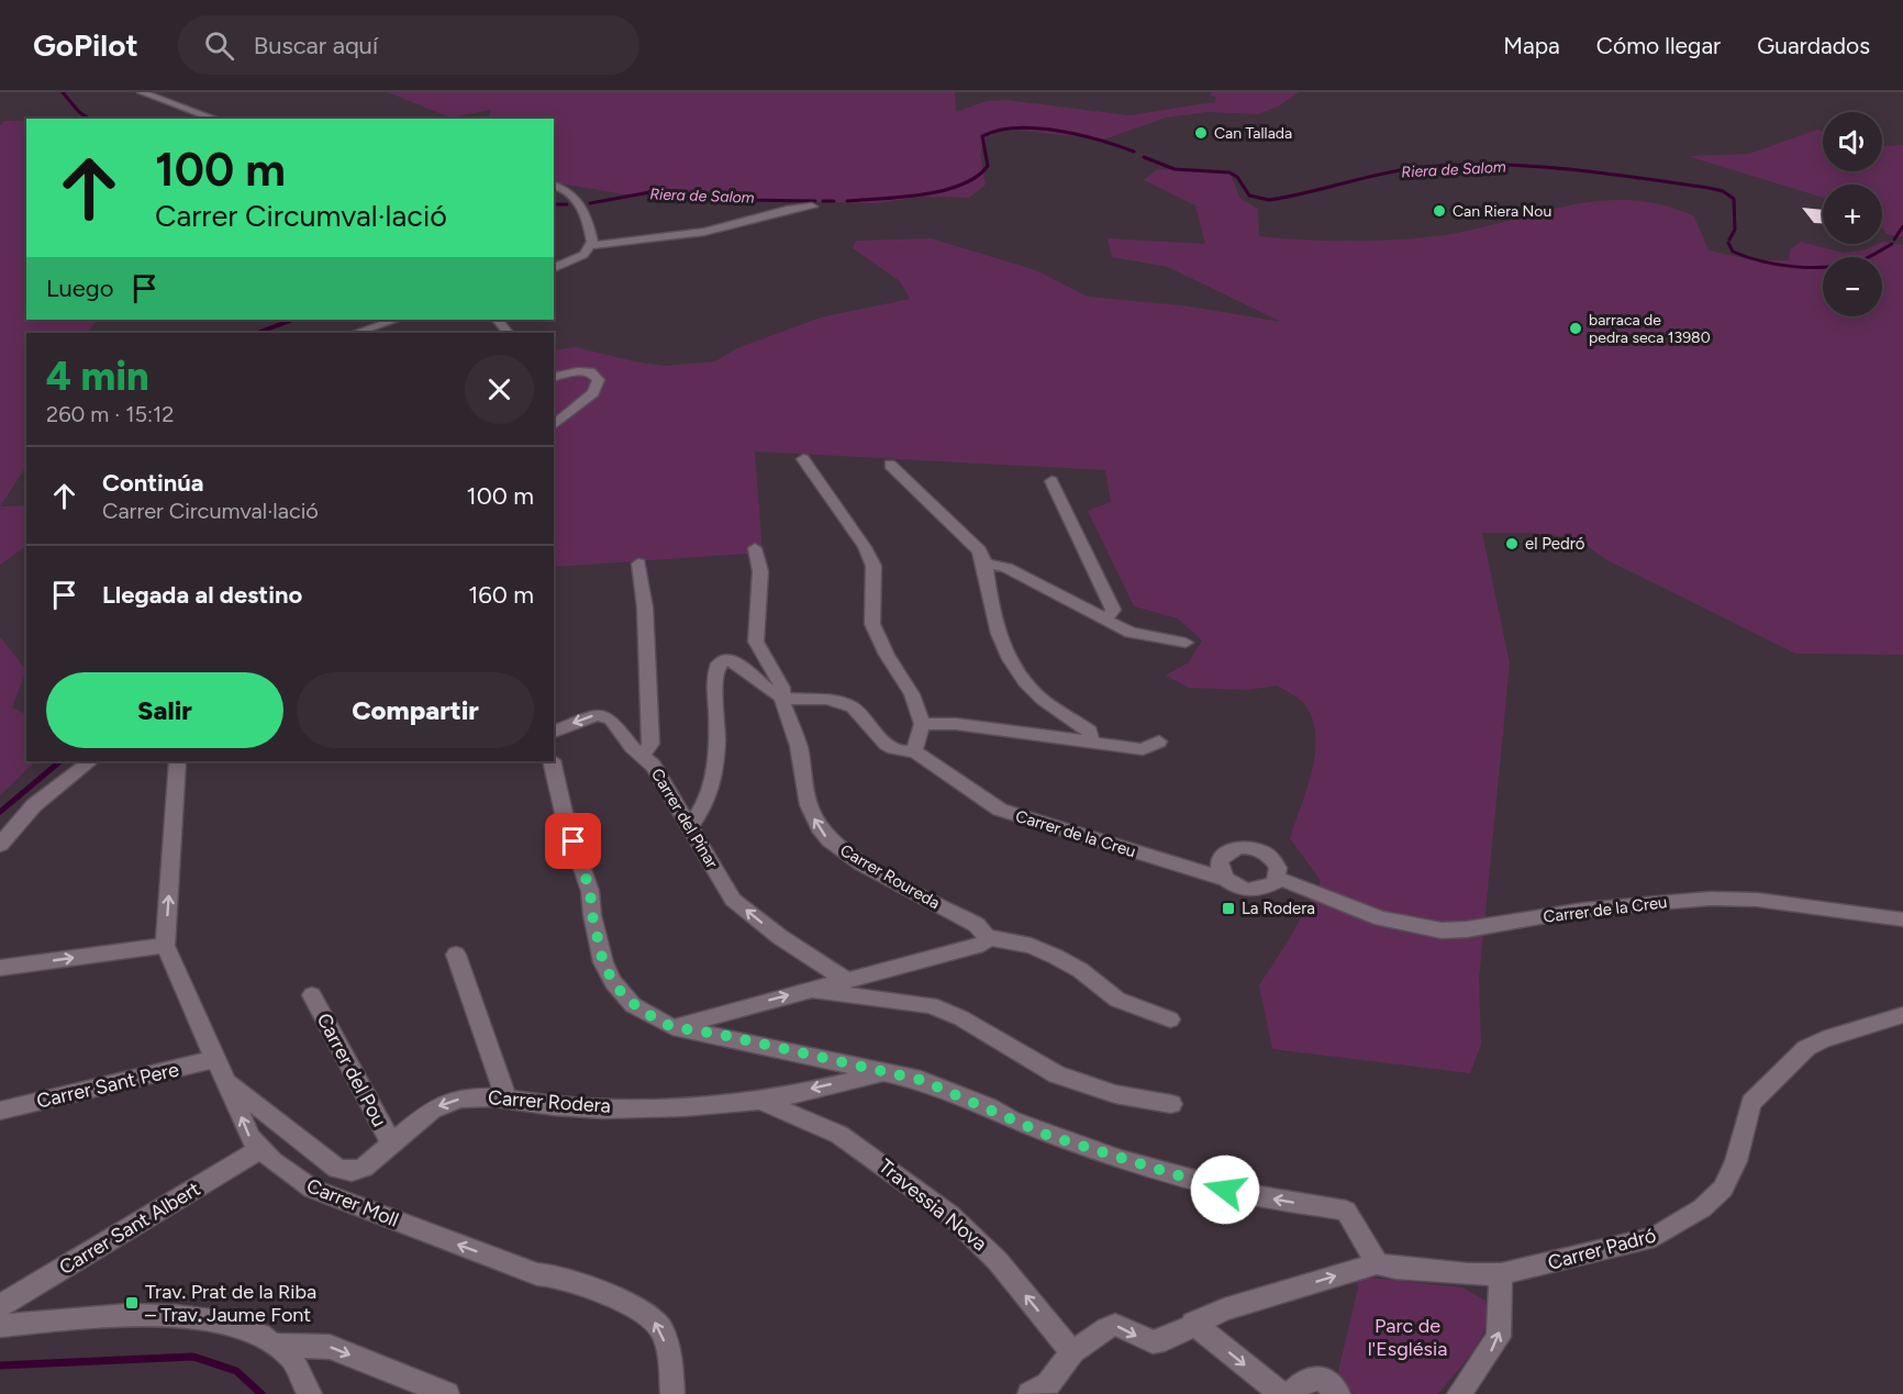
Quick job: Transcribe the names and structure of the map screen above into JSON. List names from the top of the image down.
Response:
{
  "streets": {
    "street": [
      "Carrer del Pinar",
      "Carrer de la Creu",
      "Carrer Roureda",
      "Carrer del Pou",
      "Carrer Sant Pere",
      "Carrer Rodera",
      "Carrer Moll",
      "Travessia Nova",
      "Carrer Sant Albert",
      "Carrer Padró"
    ]
  },
  "crossings": [
    ["Carrer de la Creu", "Carrer Roureda"],
    ["Carrer del Pou", "Carrer Rodera"],
    ["Carrer Sant Pere", "Carrer Moll"],
    ["Carrer Rodera", "Carrer Moll"],
    ["Carrer Rodera", "Travessia Nova"],
    ["Carrer Moll", "Carrer Sant Albert"]
  ],
  "one_way": ["Carrer del Pinar", "Carrer Roureda", "Carrer Moll"],
  "water": ["Riera de Salom"],
  "parks": ["Parc de l'Església"],
  "places": {
    "other": [
      "Can Tallada",
      "Can Riera Nou",
      "barraca de pedra seca 13980",
      "el Pedró"
    ],
    "transit": ["La Rodera", "Trav. Prat de la Riba – Trav. Jaume Font"]
  },
  "page": {
    "header": "GoPilot",
    "search": "Buscar aquí",
    "nav": ["Mapa", "Cómo llegar", "Guardados"],
    "map_buttons": ["+", "−"],
    "turn": ["100 m", "Carrer Circumval·lació"],
    "then": "Luego",
    "heading": ["4 min", "260 m · 15:12"],
    "list": [
      {
        "name": "Continúa",
        "note": "Carrer Circumval·lació",
        "value": "100 m"
      },
      {
        "name": "Llegada al destino",
        "value": "160 m"
      }
    ],
    "buttons": ["Salir", "Compartir"]
  }
}
